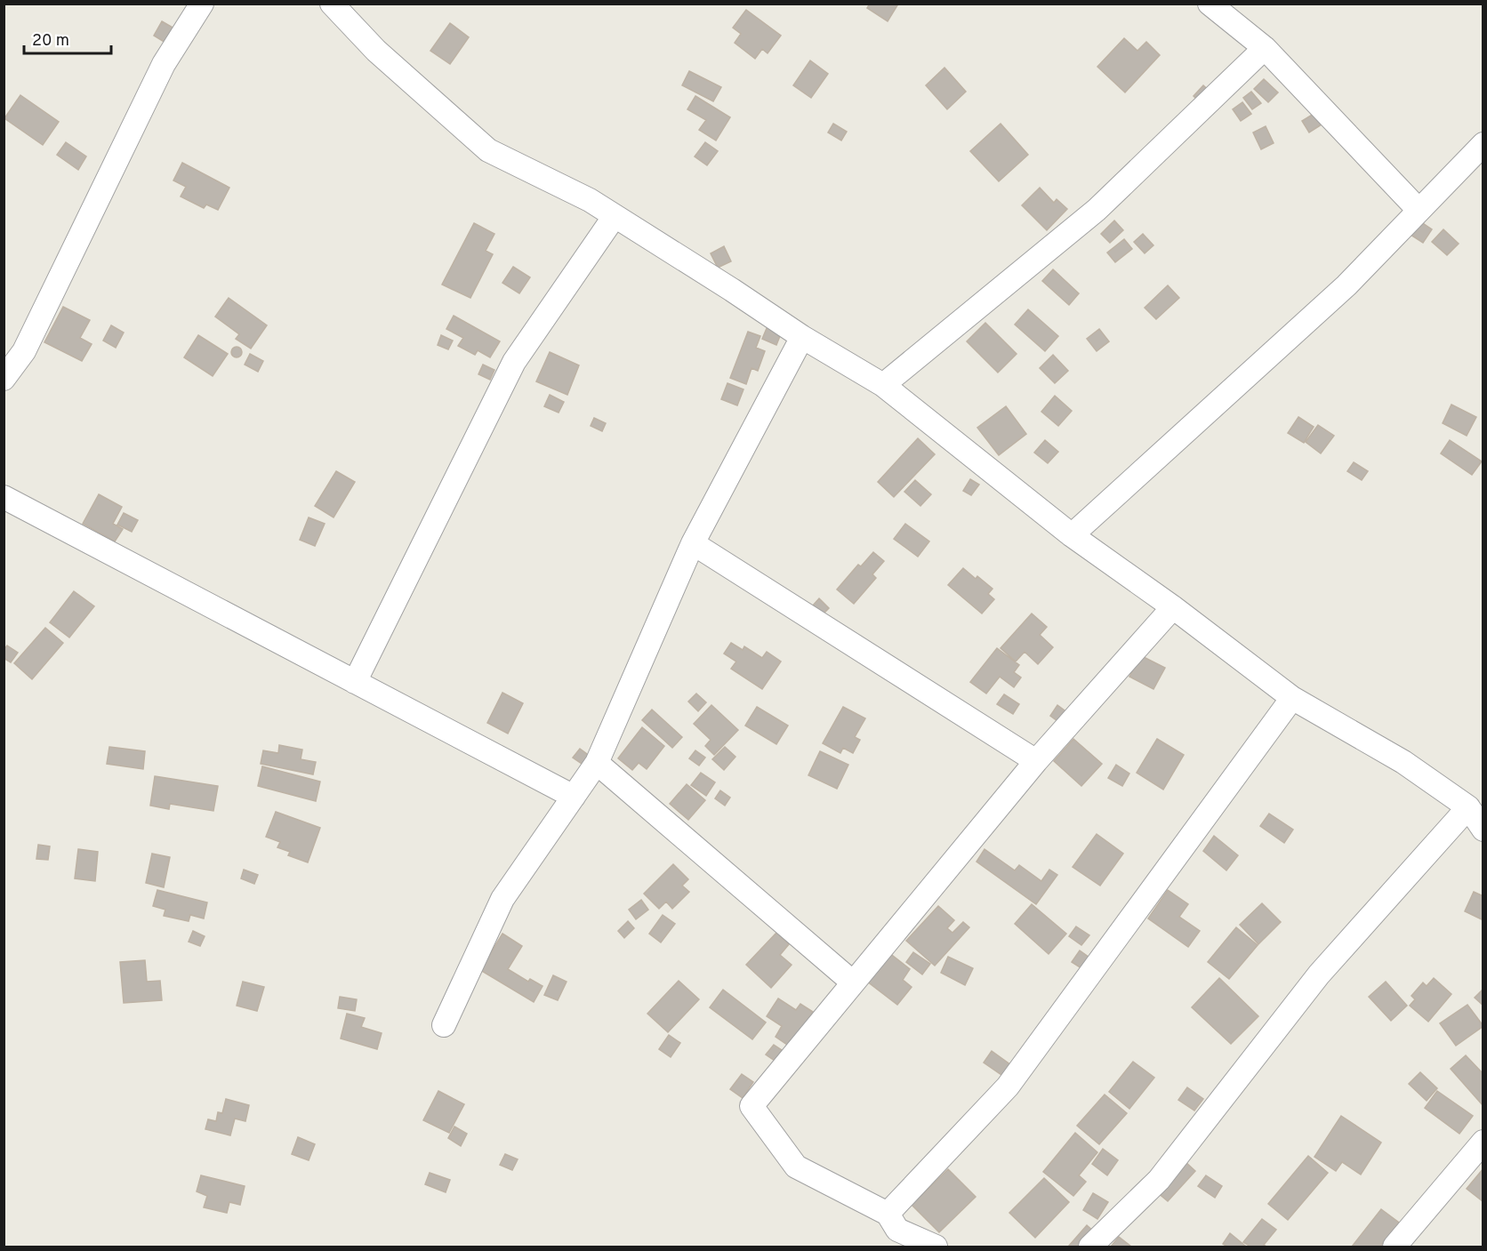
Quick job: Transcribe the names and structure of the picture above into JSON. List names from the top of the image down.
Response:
{
  "scale_bar": "20 m"
}
